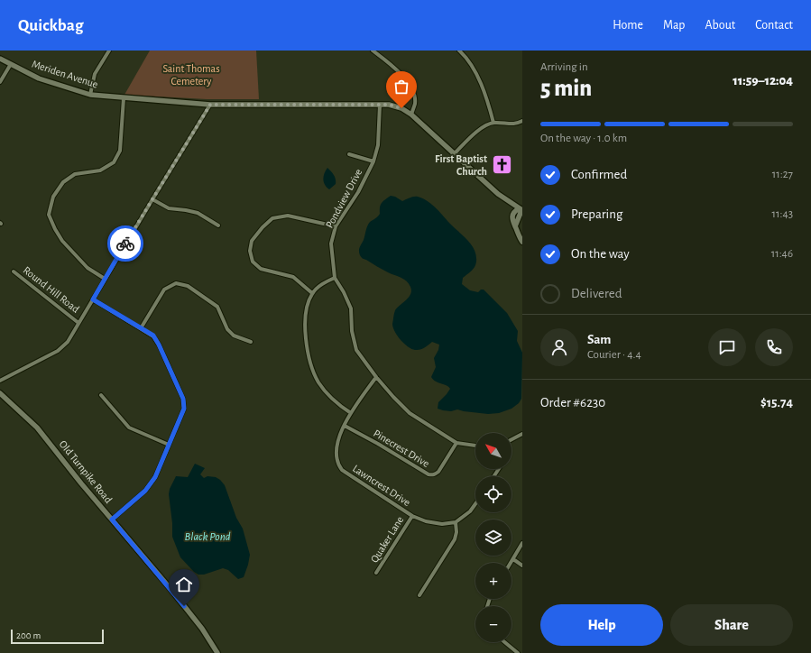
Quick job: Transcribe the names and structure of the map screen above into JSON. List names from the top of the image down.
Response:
{
  "streets": {
    "main road": ["Meriden Avenue", "Old Turnpike Road"],
    "street": [
      "Pondview Drive",
      "Round Hill Road",
      "Pinecrest Drive",
      "Lawncrest Drive",
      "Quaker Lane"
    ]
  },
  "crossings": [
    ["Meriden Avenue", "Pondview Drive"],
    ["Pondview Drive", "Pinecrest Drive"],
    ["Pondview Drive", "Lawncrest Drive"],
    ["Pinecrest Drive", "Lawncrest Drive"],
    ["Lawncrest Drive", "Quaker Lane"]
  ],
  "water": ["Black Pond"],
  "parks": ["Saint Thomas Cemetery"],
  "places": {
    "church": ["First Baptist Church"]
  },
  "scale_bar": "200 m",
  "north": "top left",
  "page": {
    "header": "Quickbag",
    "nav": [
      "Home",
      "Map",
      "About",
      "Contact"
    ],
    "heading": ["5 min", "Arriving in", "11:59–12:04"],
    "panel": [
      "Sam",
      "Courier · 4.4",
      "Order #6230",
      "$15.74"
    ],
    "bar": "On the way · 1.0 km",
    "list": [
      ["Confirmed", "11:27"],
      ["Preparing", "11:43"],
      ["On the way", "11:46"],
      "Delivered"
    ],
    "map_buttons": ["+", "−"],
    "buttons": ["Help", "Share"],
    "scale": "200 m"
  }
}
